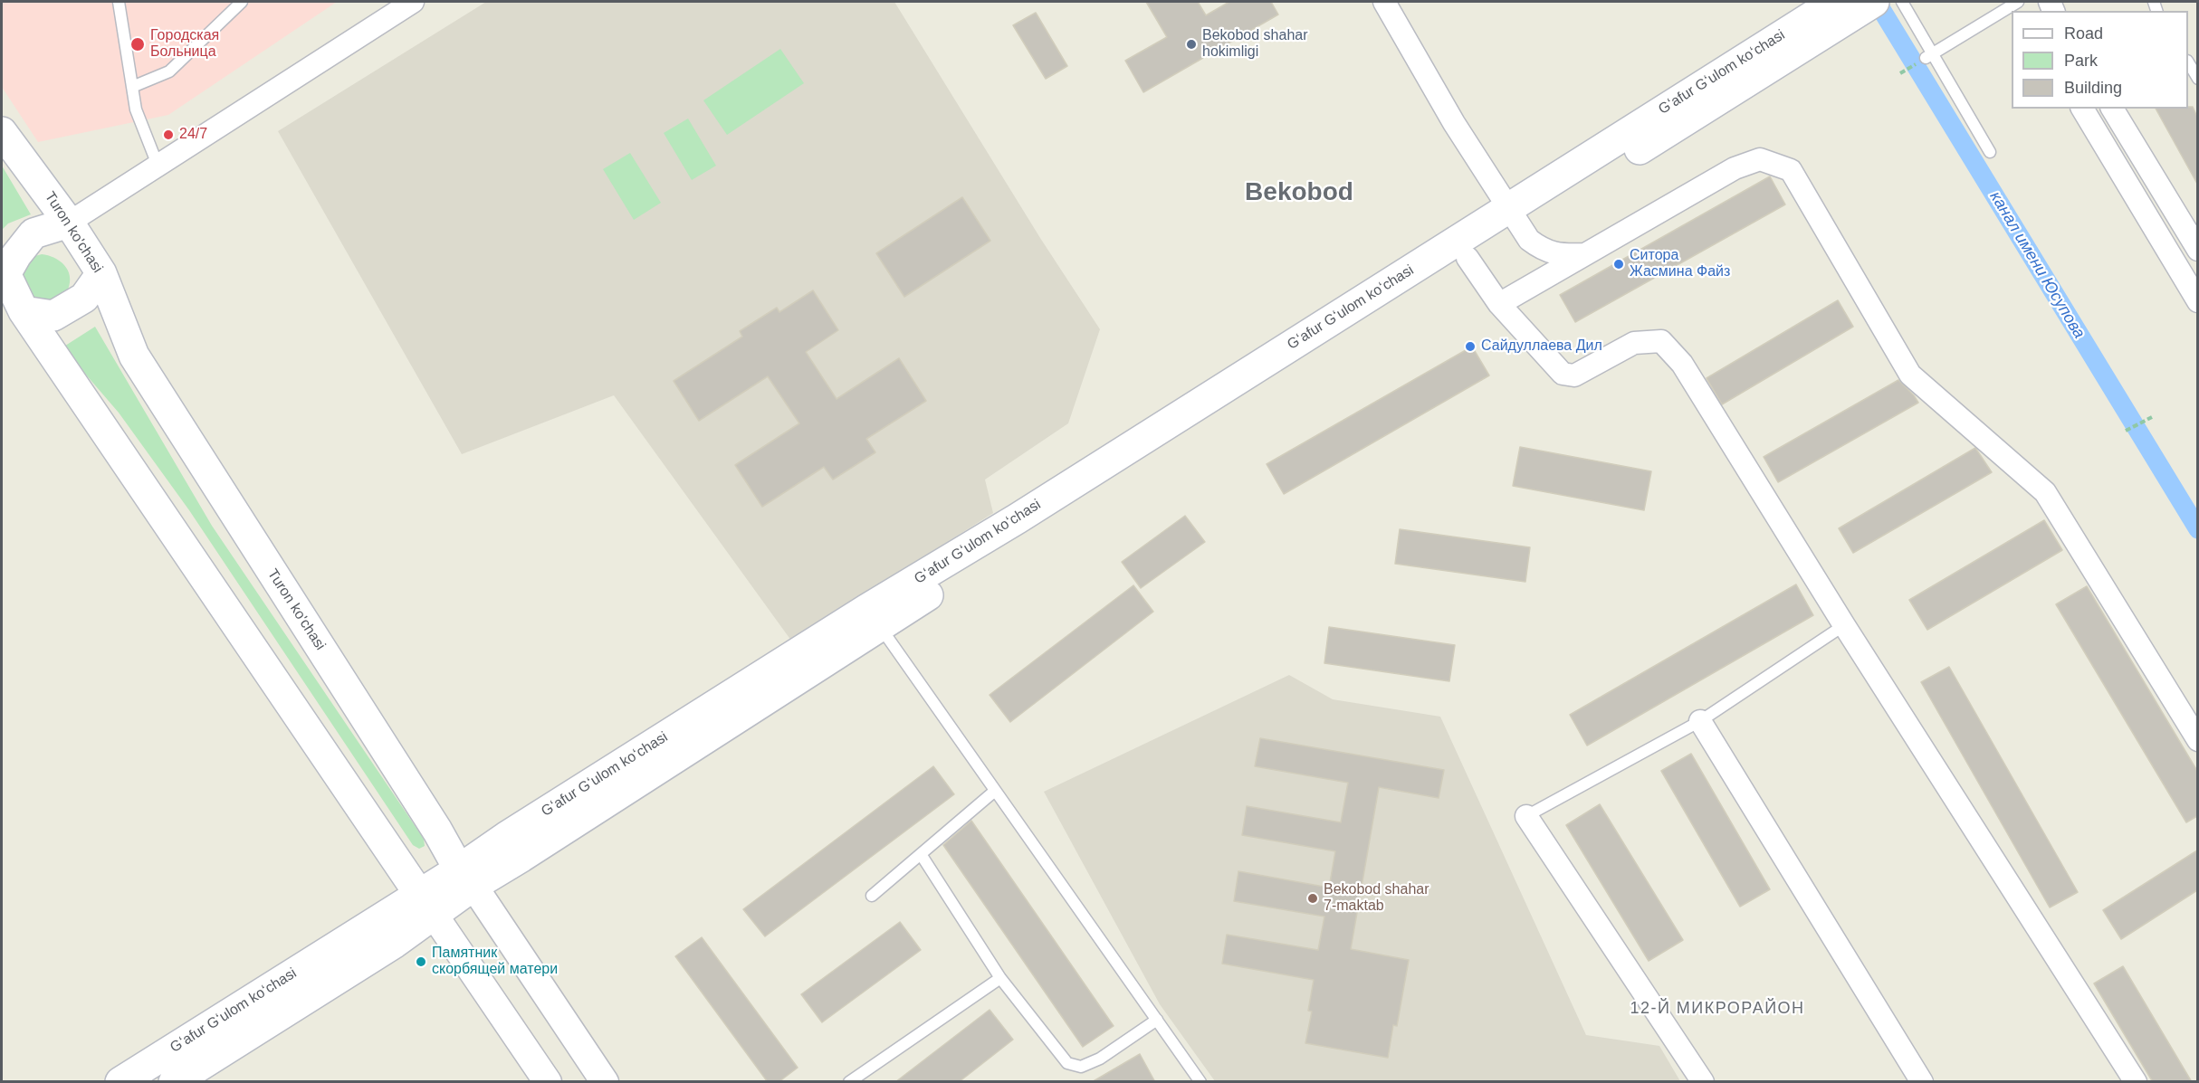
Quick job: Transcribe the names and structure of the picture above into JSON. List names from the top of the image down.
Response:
{
  "streets": {
    "main road": ["Gʻafur Gʻulom koʻchasi", "Turon ko'chasi"]
  },
  "crossings": [
    ["Gʻafur Gʻulom koʻchasi", "Turon ko'chasi"]
  ],
  "districts": ["Bekobod", "12-Й МИКРОРАЙОН"],
  "water": ["канал имени Юсупова"],
  "places": [
    "Городская Больница",
    "Bekobod shahar hokimligi",
    "24/7",
    "Ситора Жасмина Файз",
    "Сайдуллаева Дил",
    "Bekobod shahar 7-maktab",
    "Памятник скорбящей матери"
  ],
  "legend": ["Road", "Park", "Building"]
}
